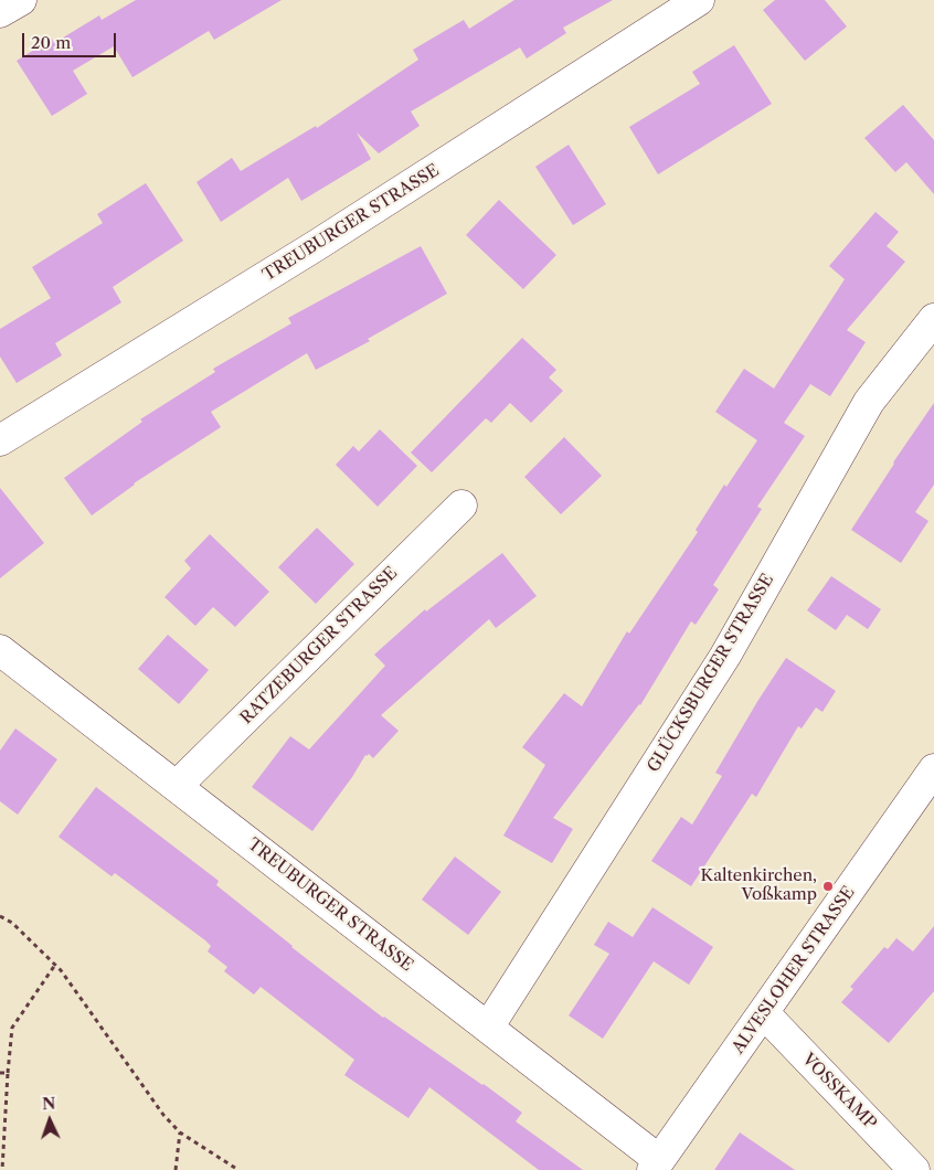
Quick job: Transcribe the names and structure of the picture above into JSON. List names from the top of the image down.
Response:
{
  "streets": {
    "street": [
      "TREUBURGER STRASSE",
      "RATZEBURGER STRASSE",
      "GLÜCKSBURGER STRASSE",
      "ALVESLOHER STRASSE",
      "VOSSKAMP"
    ]
  },
  "crossings": [
    ["TREUBURGER STRASSE", "RATZEBURGER STRASSE"],
    ["TREUBURGER STRASSE", "GLÜCKSBURGER STRASSE"],
    ["TREUBURGER STRASSE", "ALVESLOHER STRASSE"],
    ["ALVESLOHER STRASSE", "VOSSKAMP"]
  ],
  "places": ["Kaltenkirchen, Voßkamp"],
  "scale_bar": "20 m",
  "north": "top"
}
